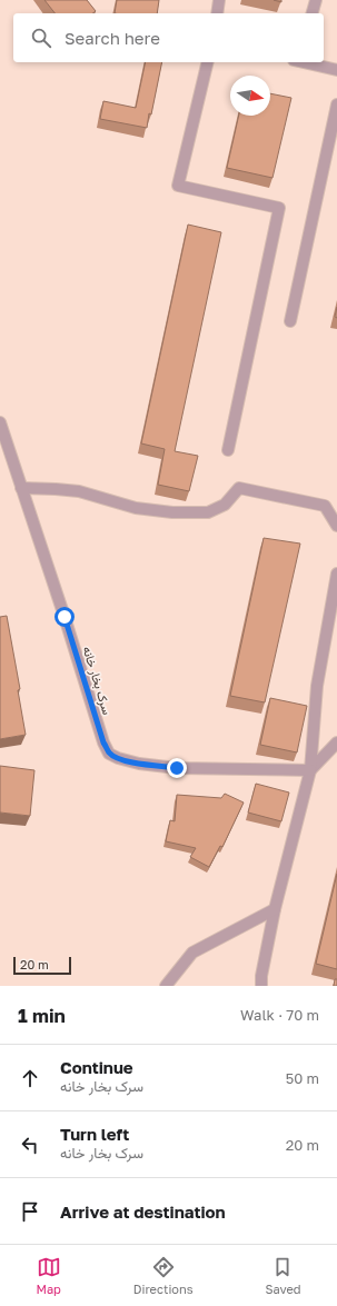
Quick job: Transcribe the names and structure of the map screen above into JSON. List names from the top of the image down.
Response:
{
  "streets": {
    "street": ["سرک بخار خانه"]
  },
  "scale_bar": "20 m",
  "north": "right",
  "page": {
    "search": "Search here",
    "scale": "20 m",
    "heading": ["1 min", "Walk · 70 m"],
    "list": [
      ["Continue", "سرک بخار خانه", "50 m"],
      ["Turn left", "سرک بخار خانه", "20 m"],
      "Arrive at destination"
    ],
    "nav": ["Map", "Directions", "Saved"]
  }
}
